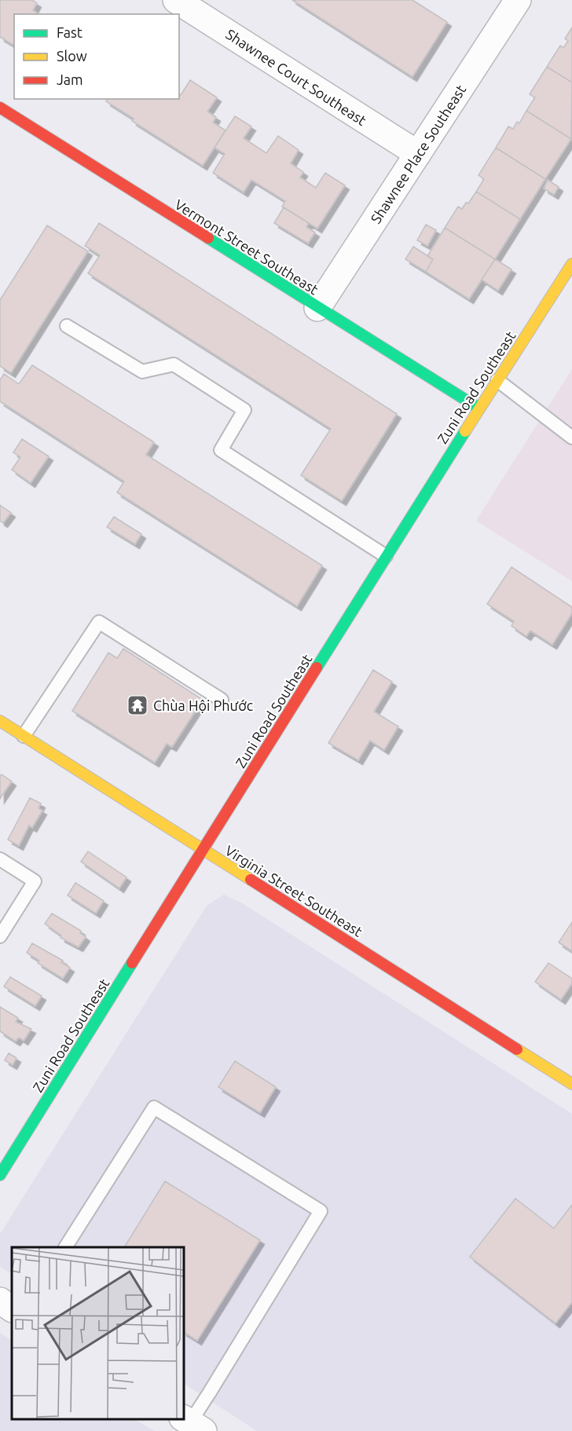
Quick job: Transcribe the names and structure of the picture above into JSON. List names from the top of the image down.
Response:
{
  "streets": {
    "street": [
      "Shawnee Court Southeast",
      "Shawnee Place Southeast",
      "Vermont Street Southeast",
      "Zuni Road Southeast",
      "Virginia Street Southeast"
    ]
  },
  "crossings": [
    ["Shawnee Court Southeast", "Shawnee Place Southeast"],
    ["Shawnee Place Southeast", "Vermont Street Southeast"],
    ["Vermont Street Southeast", "Zuni Road Southeast"],
    ["Zuni Road Southeast", "Virginia Street Southeast"]
  ],
  "places": {
    "temple": ["Chùa Hội Phước"]
  },
  "legend": ["Fast", "Slow", "Jam"]
}
